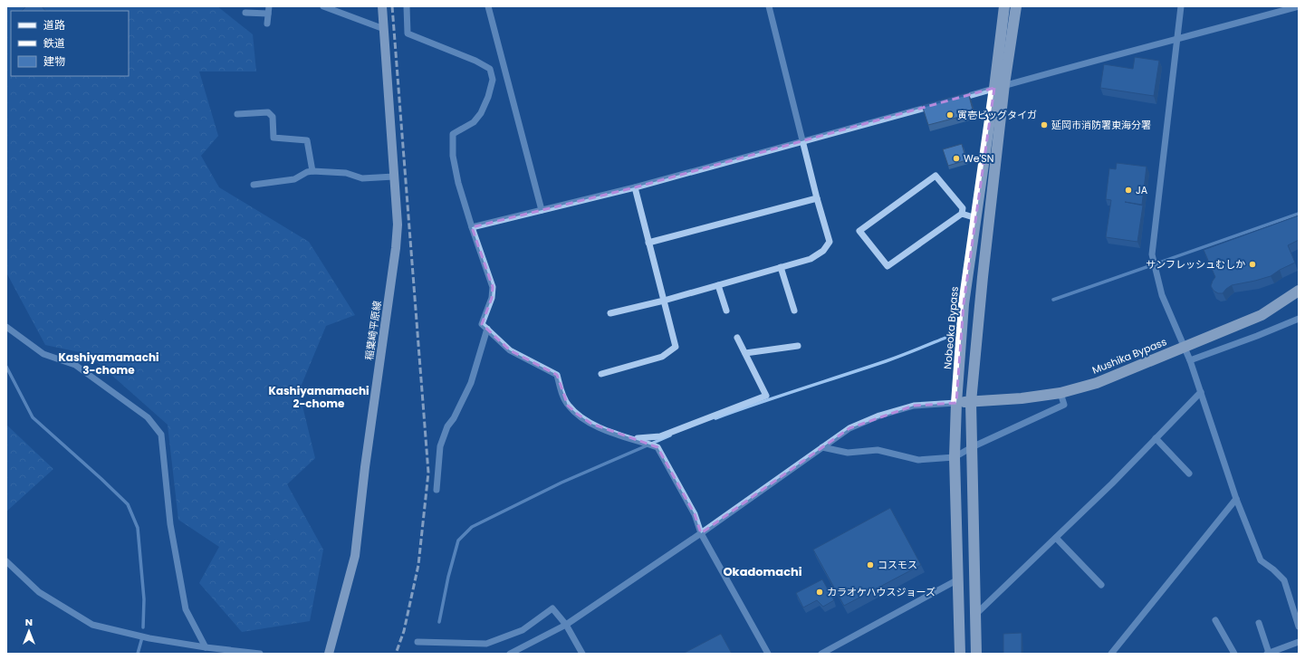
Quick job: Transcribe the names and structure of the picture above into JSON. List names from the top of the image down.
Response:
{
  "streets": {
    "highway": ["Nobeoka Bypass", "Mushika Bypass"],
    "main road": ["稲葉崎平原線"]
  },
  "crossings": [
    ["Nobeoka Bypass", "Mushika Bypass"]
  ],
  "districts": ["Kashiyamamachi 3-chome", "Kashiyamamachi 2-chome", "Okadomachi"],
  "places": [
    "寅壱ビッグタイガ",
    "延岡市消防署東海分署",
    "We'SN",
    "JA",
    "サンフレッシュむしか",
    "コスモス",
    "カラオケハウスジョーズ"
  ],
  "legend": ["道路", "鉄道", "建物"],
  "north": "top"
}
